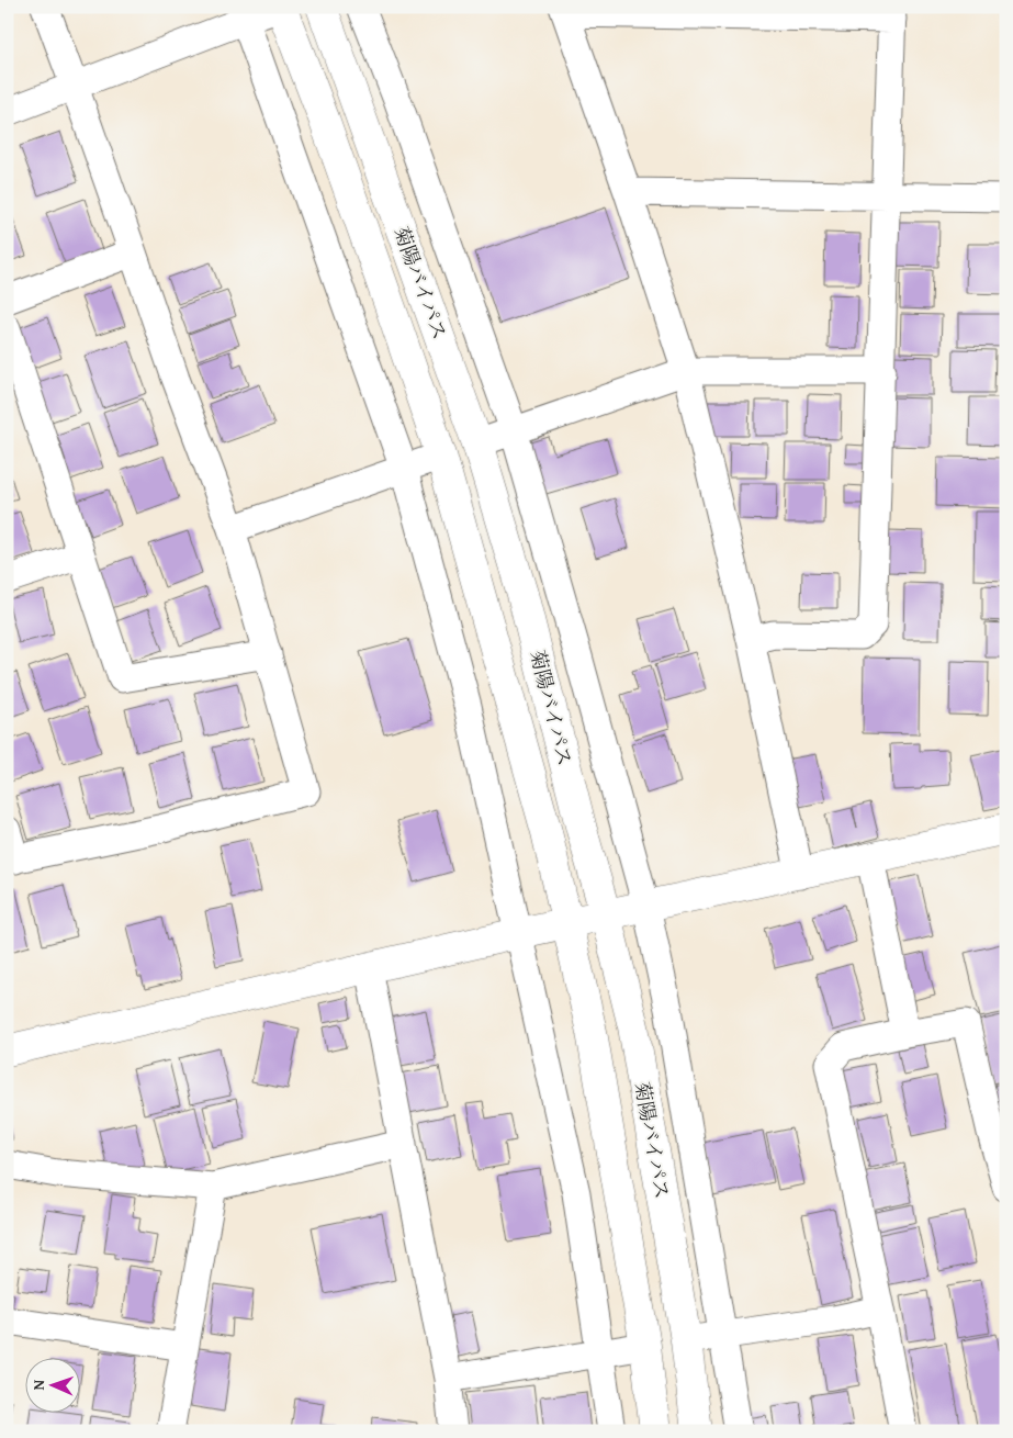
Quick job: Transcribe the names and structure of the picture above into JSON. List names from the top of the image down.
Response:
{
  "streets": {
    "main road": ["菊陽バイパス"]
  },
  "north": "left"
}
